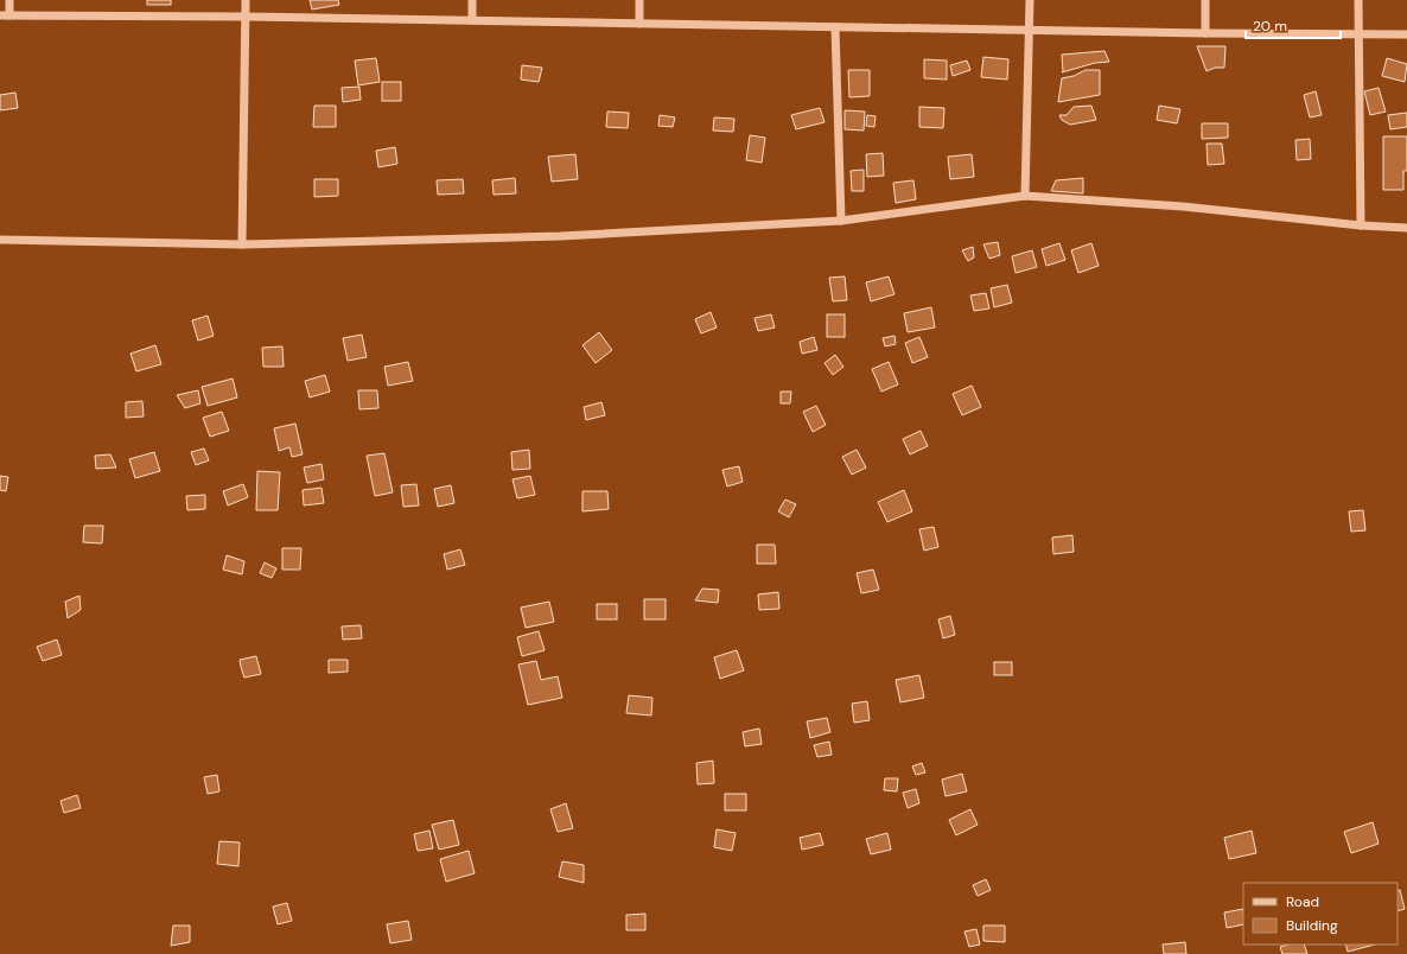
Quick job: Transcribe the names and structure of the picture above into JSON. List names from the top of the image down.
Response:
{
  "legend": ["Road", "Building"],
  "scale_bar": "20 m"
}
